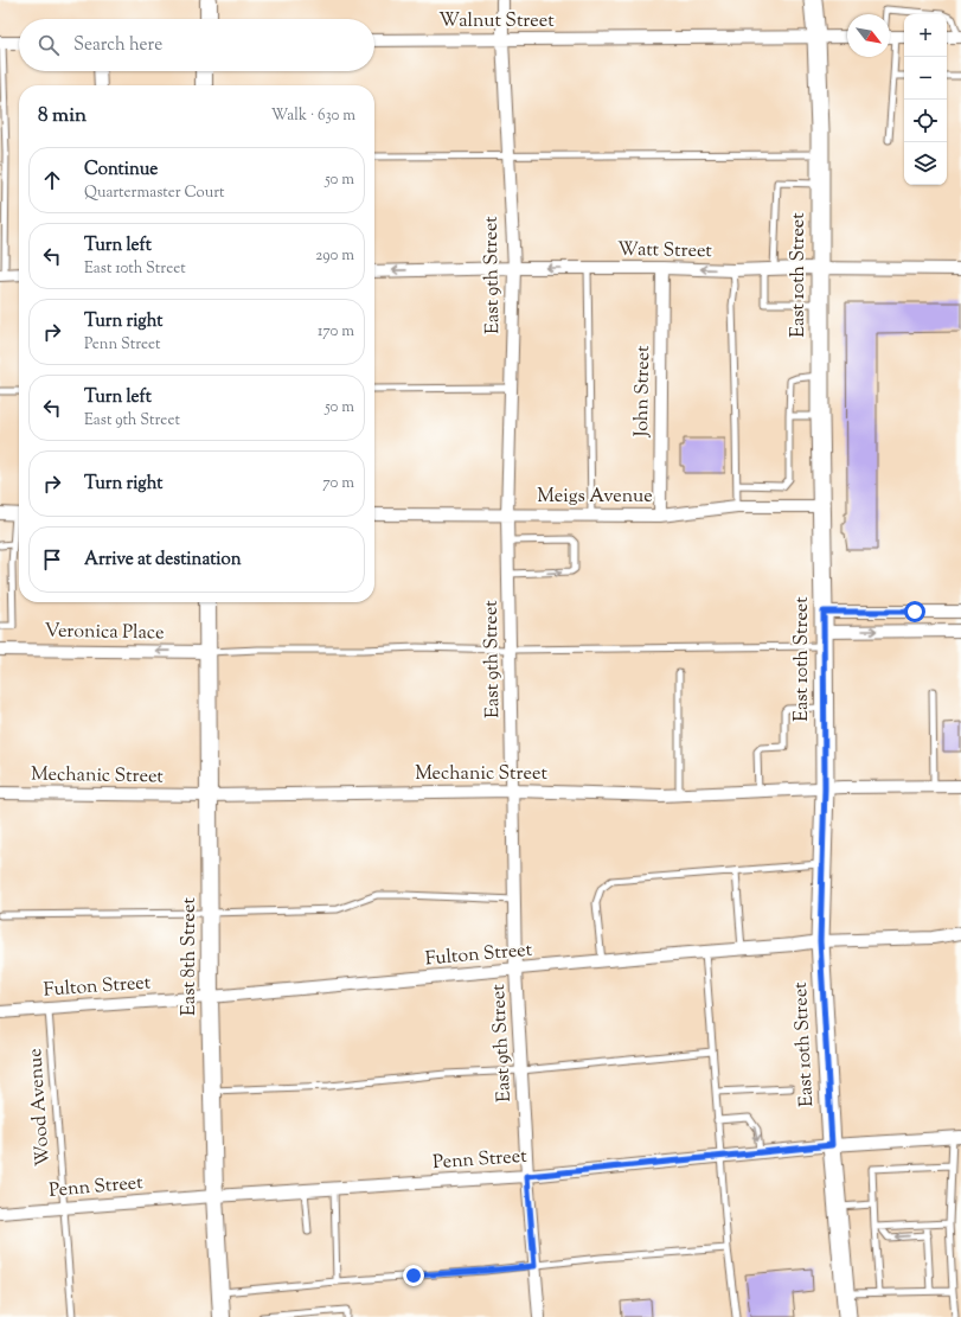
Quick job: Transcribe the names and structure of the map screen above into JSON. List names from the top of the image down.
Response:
{
  "streets": {
    "main road": ["East 10th Street", "East 8th Street"],
    "street": [
      "Walnut Street",
      "Watt Street",
      "East 9th Street",
      "John Street",
      "Meigs Avenue",
      "Veronica Place",
      "Mechanic Street",
      "Fulton Street",
      "Penn Street"
    ],
    "lane": ["Wood Avenue"]
  },
  "crossings": [
    ["Walnut Street", "East 9th Street"],
    ["Walnut Street", "East 10th Street"],
    ["Watt Street", "East 9th Street"],
    ["Watt Street", "East 10th Street"],
    ["Watt Street", "John Street"],
    ["East 9th Street", "Meigs Avenue"],
    ["East 9th Street", "Mechanic Street"],
    ["East 9th Street", "Fulton Street"],
    ["East 9th Street", "Penn Street"],
    ["East 10th Street", "Meigs Avenue"],
    ["East 10th Street", "Mechanic Street"],
    ["East 10th Street", "Fulton Street"],
    ["East 10th Street", "Penn Street"],
    ["John Street", "Meigs Avenue"],
    ["Veronica Place", "East 8th Street"],
    ["Mechanic Street", "East 8th Street"],
    ["Fulton Street", "East 8th Street"],
    ["Fulton Street", "Wood Avenue"],
    ["East 8th Street", "Penn Street"],
    ["Wood Avenue", "Penn Street"]
  ],
  "one_way": ["Watt Street", "Veronica Place"],
  "north": "bottom right",
  "page": {
    "map_buttons": ["+", "−"],
    "search": "Search here",
    "heading": ["8 min", "Walk · 630 m"],
    "list": [
      ["Continue", "Quartermaster Court", "50 m"],
      ["Turn left", "East 10th Street", "290 m"],
      ["Turn right", "Penn Street", "170 m"],
      ["Turn left", "East 9th Street", "50 m"],
      ["Turn right", "70 m"],
      "Arrive at destination"
    ]
  }
}
